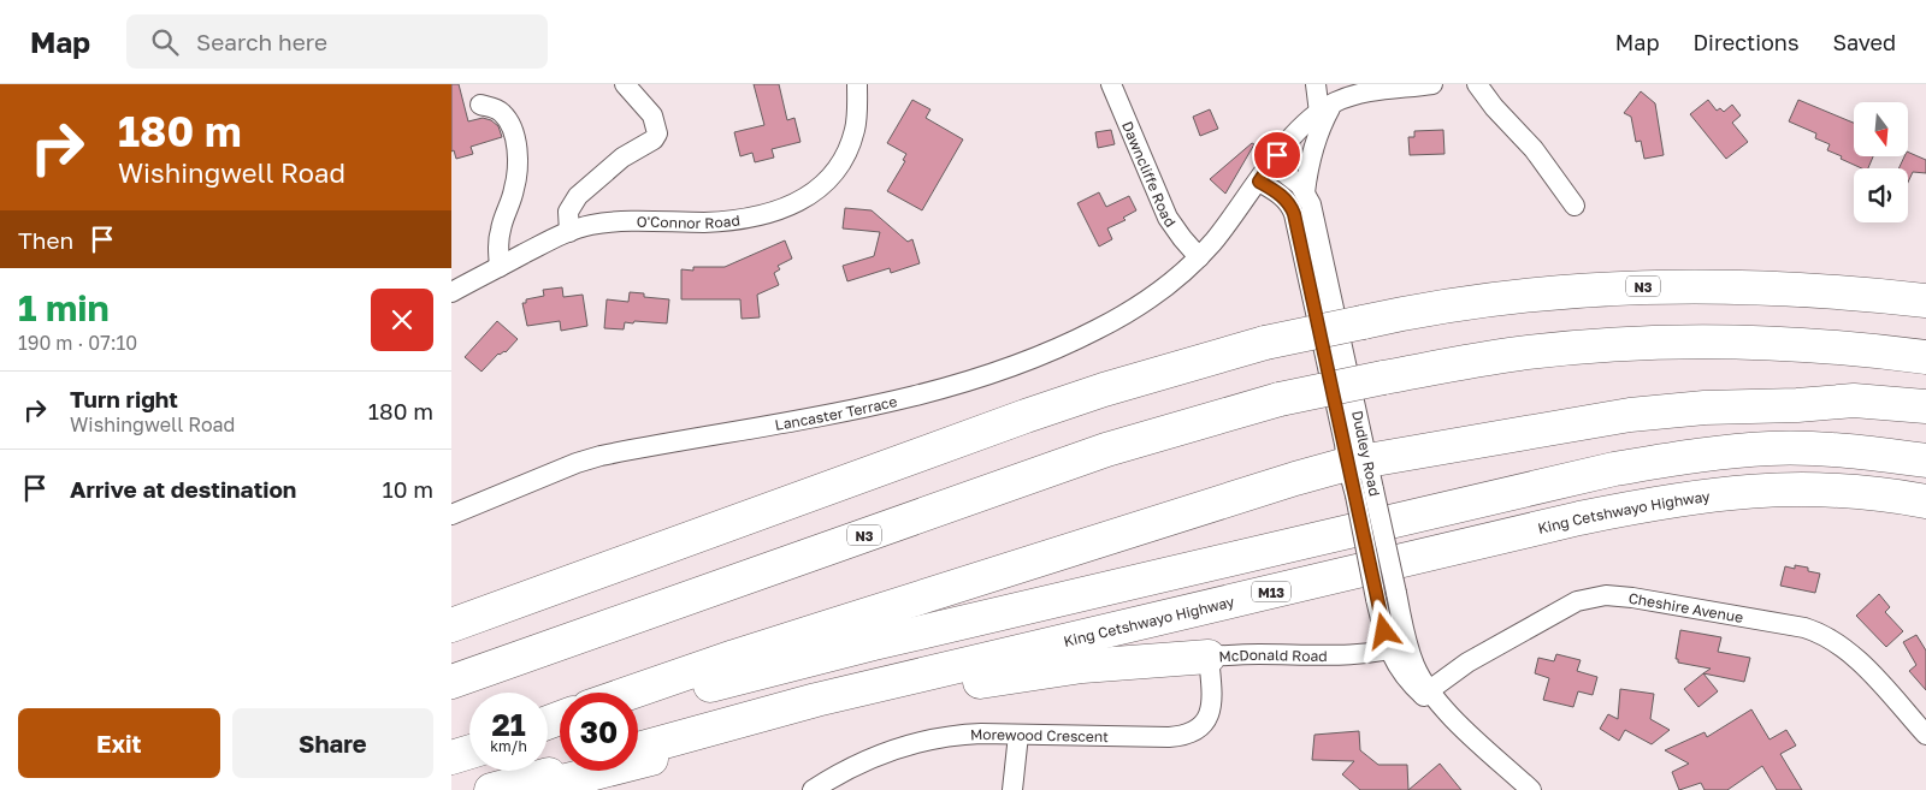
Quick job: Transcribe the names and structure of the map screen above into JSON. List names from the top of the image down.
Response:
{
  "streets": {
    "highway": ["N3", "King Cetshwayo Highway", "M13"],
    "street": [
      "Dawncliffe Road",
      "O'Connor Road",
      "Lancaster Terrace",
      "Dudley Road",
      "Cheshire Avenue",
      "McDonald Road",
      "Morewood Crescent"
    ]
  },
  "crossings": [
    ["Dawncliffe Road", "Lancaster Terrace"],
    ["Lancaster Terrace", "Dudley Road"],
    ["Dudley Road", "Cheshire Avenue"],
    ["Dudley Road", "McDonald Road"],
    ["McDonald Road", "Morewood Crescent"]
  ],
  "north": "bottom",
  "page": {
    "header": "Map",
    "search": "Search here",
    "nav": ["Map", "Directions", "Saved"],
    "turn": ["180 m", "Wishingwell Road"],
    "then": "Then",
    "heading": ["1 min", "190 m · 07:10"],
    "list": [
      {
        "name": "Turn right",
        "note": "Wishingwell Road",
        "value": "180 m"
      },
      {
        "name": "Arrive at destination",
        "value": "10 m"
      }
    ],
    "speed": "21 km/h",
    "limit": "30",
    "buttons": ["Exit", "Share"]
  }
}
